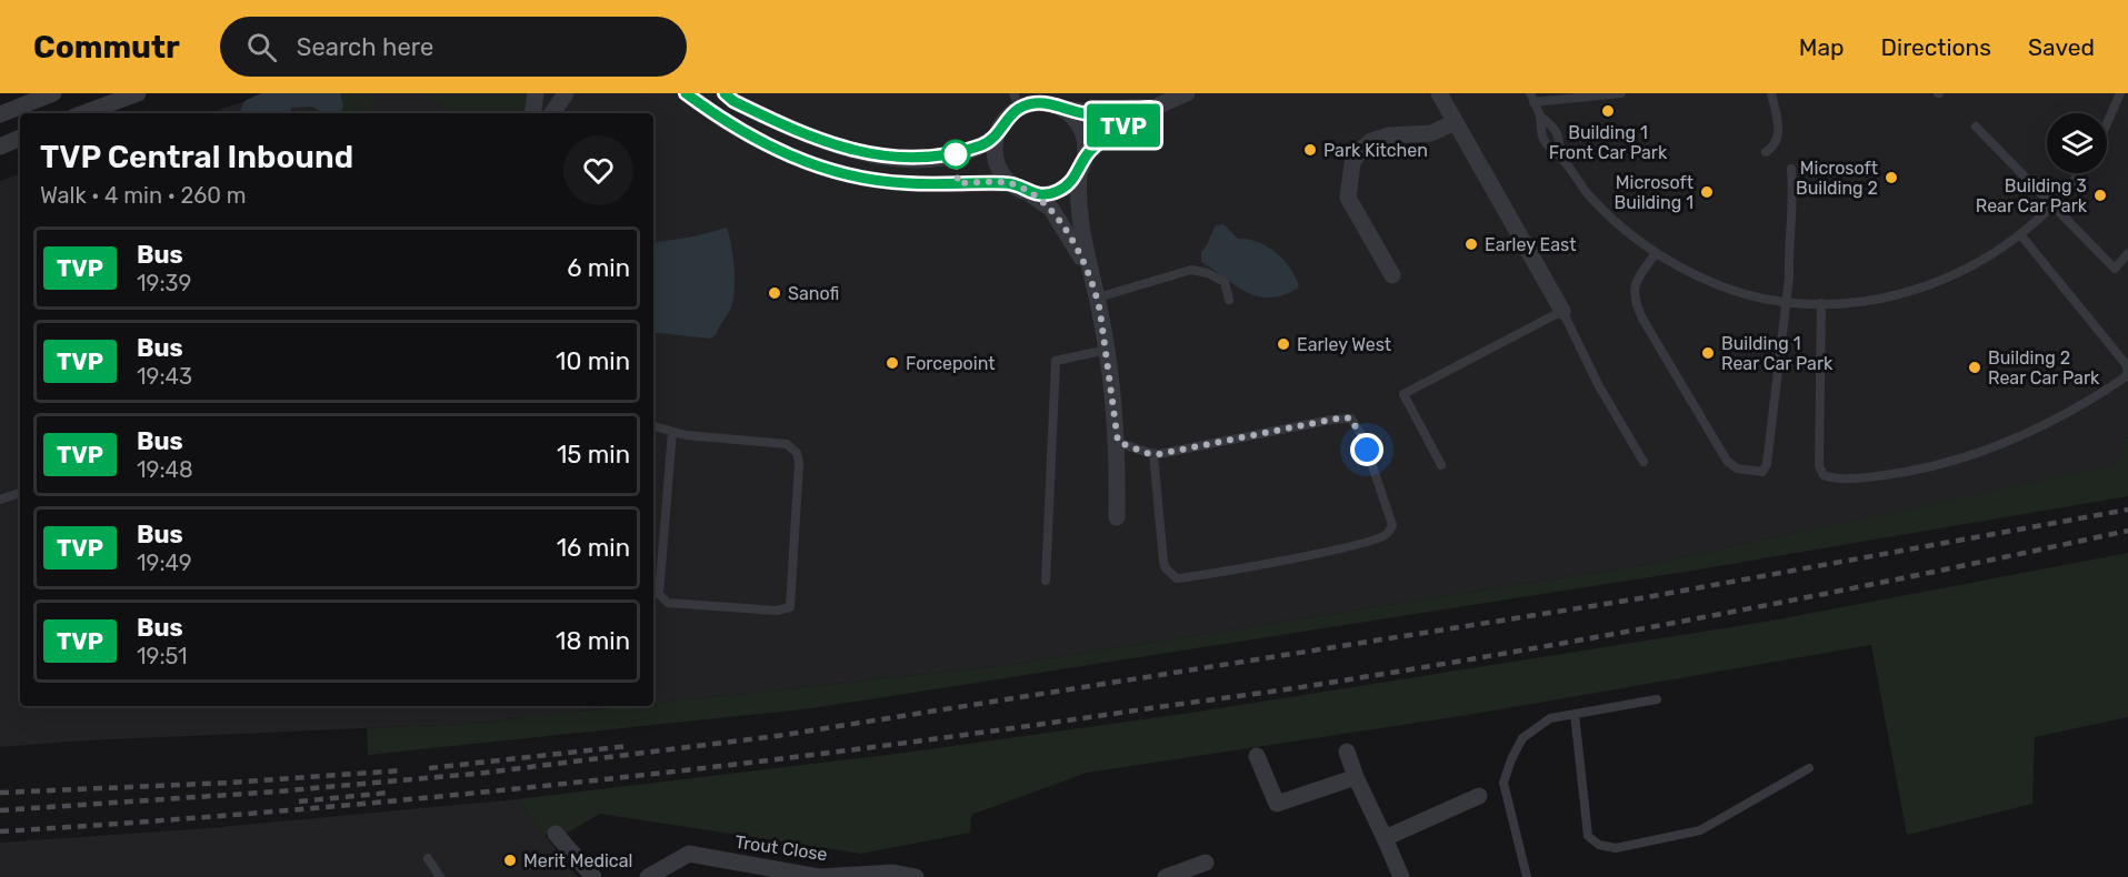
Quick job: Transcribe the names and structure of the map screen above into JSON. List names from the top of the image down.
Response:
{
  "streets": {
    "street": ["Trout Close"]
  },
  "places": [
    "Building 1 Front Car Park",
    "Park Kitchen",
    "Microsoft Building 2",
    "Microsoft Building 1",
    "Building 3 Rear Car Park",
    "Earley East",
    "Sanofi",
    "Earley West",
    "Building 1 Rear Car Park",
    "Forcepoint",
    "Building 2 Rear Car Park",
    "Merit Medical"
  ],
  "lines": ["bus line TVP"],
  "page": {
    "header": "Commutr",
    "search": "Search here",
    "nav": ["Map", "Directions", "Saved"],
    "on_map": "TVP",
    "heading": ["TVP Central Inbound", "Walk · 4 min · 260 m"],
    "list": [
      {
        "mark": "TVP",
        "name": "Bus",
        "note": "19:39",
        "value": "6 min"
      },
      {
        "mark": "TVP",
        "name": "Bus",
        "note": "19:43",
        "value": "10 min"
      },
      {
        "mark": "TVP",
        "name": "Bus",
        "note": "19:48",
        "value": "15 min"
      },
      {
        "mark": "TVP",
        "name": "Bus",
        "note": "19:49",
        "value": "16 min"
      },
      {
        "mark": "TVP",
        "name": "Bus",
        "note": "19:51",
        "value": "18 min"
      }
    ]
  }
}
